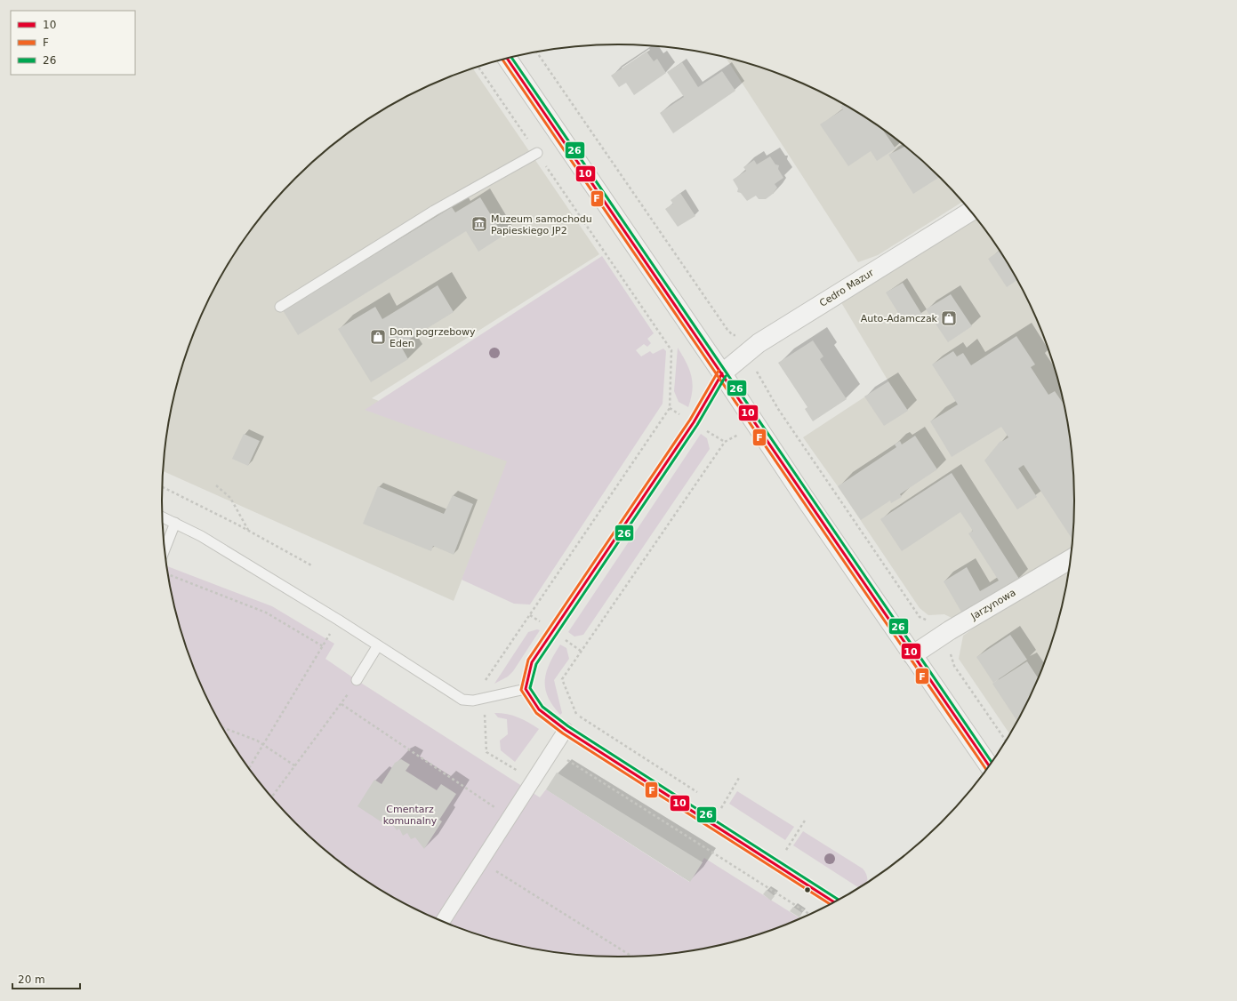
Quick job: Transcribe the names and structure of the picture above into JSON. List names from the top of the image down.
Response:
{
  "streets": {
    "street": ["Cedro Mazur", "Jarzynowa"]
  },
  "parks": ["Cmentarz komunalny"],
  "places": {
    "museum": ["Muzeum samochodu Papieskiego JP2"],
    "shop": ["Auto-Adamczak", "Dom pogrzebowy Eden"]
  },
  "lines": ["transit line 26", "transit line 10", "transit line F"],
  "legend": ["10", "F", "26"],
  "scale_bar": "20 m"
}
